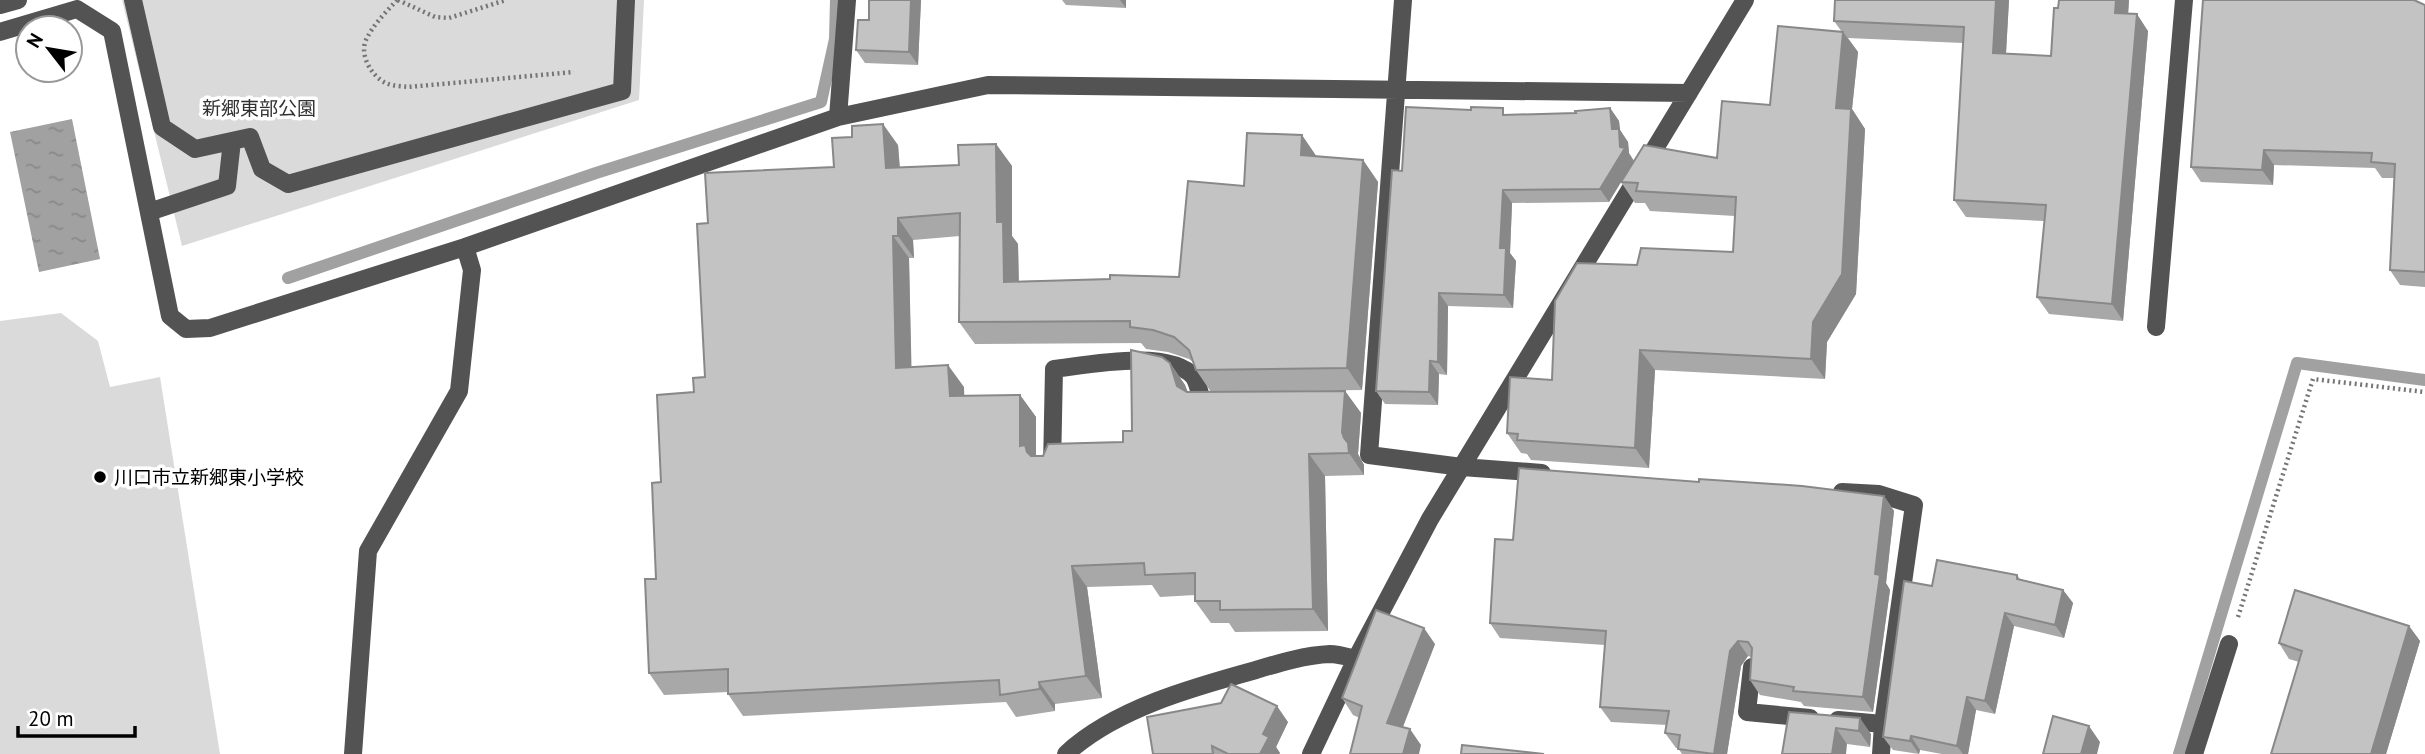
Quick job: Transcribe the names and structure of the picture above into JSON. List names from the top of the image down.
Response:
{
  "parks": ["新郷東部公園"],
  "places": ["川口市立新郷東小学校"],
  "scale_bar": "20 m",
  "north": "top left"
}
